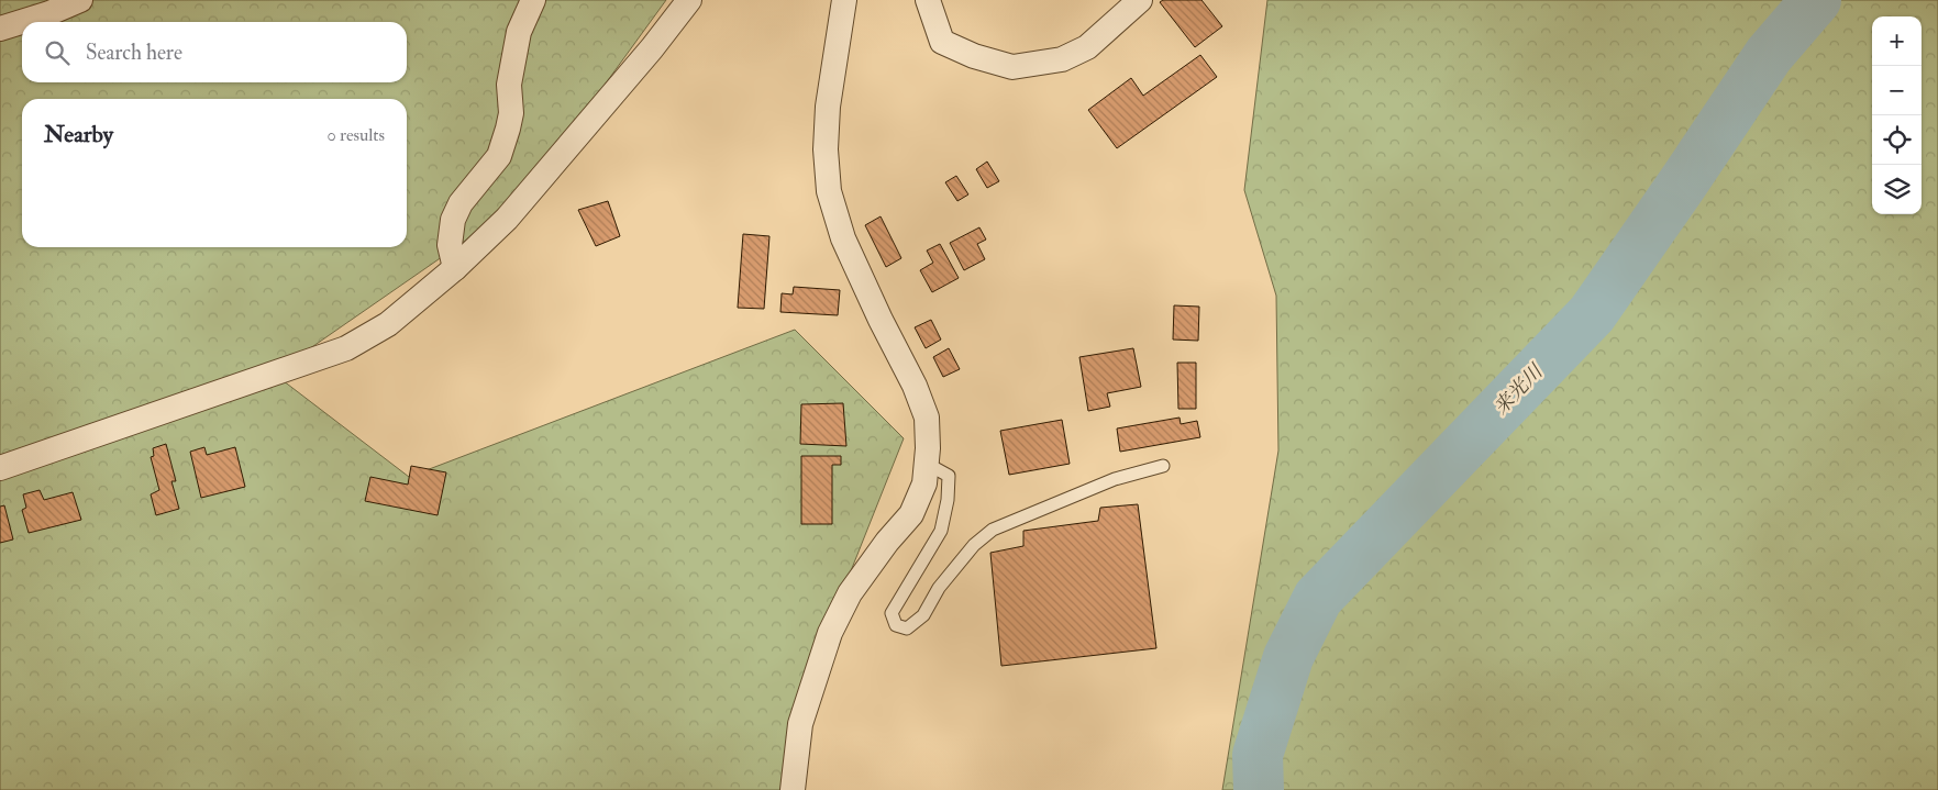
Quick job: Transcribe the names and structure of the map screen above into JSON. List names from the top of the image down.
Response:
{
  "water": ["来光川"],
  "page": {
    "map_buttons": ["+", "−"],
    "search": "Search here",
    "heading": ["Nearby", "0 results"]
  }
}
